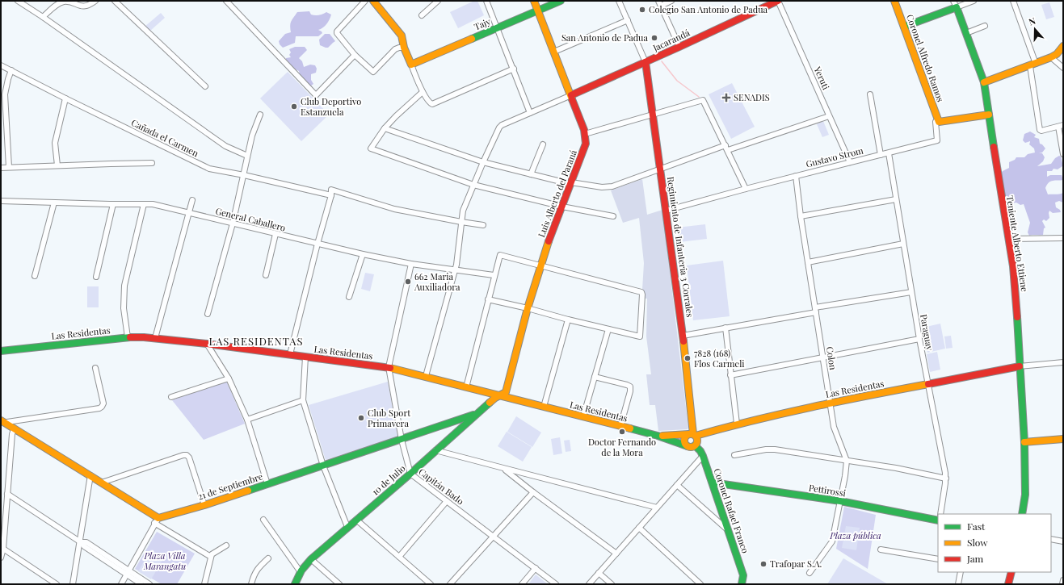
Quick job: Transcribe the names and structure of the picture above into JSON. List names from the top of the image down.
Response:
{
  "streets": {
    "main road": [
      "Tajy",
      "Jacarandá",
      "Coronel Alfredo Ramos",
      "Luis Alberto del Paraná",
      "Teniente Alberto Ettiene",
      "Regimiento de Infanteria 3 Corrales",
      "Las Residentas",
      "10 de Julio",
      "21 de Septiembre",
      "Pettirossi",
      "Coronel Rafael Franco"
    ],
    "street": [
      "Yeruti",
      "Cañada el Carmen",
      "Gustavo Strom",
      "General Caballero",
      "Paraguay",
      "Colon",
      "Capitán Bado"
    ]
  },
  "crossings": [
    ["Tajy", "Luis Alberto del Paraná"],
    ["Jacarandá", "Yeruti"],
    ["Jacarandá", "Luis Alberto del Paraná"],
    ["Jacarandá", "Regimiento de Infanteria 3 Corrales"],
    ["Coronel Alfredo Ramos", "Gustavo Strom"],
    ["Yeruti", "Gustavo Strom"],
    ["Gustavo Strom", "Regimiento de Infanteria 3 Corrales"],
    ["Gustavo Strom", "Paraguay"],
    ["Gustavo Strom", "Colon"],
    ["Luis Alberto del Paraná", "Las Residentas"],
    ["Luis Alberto del Paraná", "10 de Julio"],
    ["General Caballero", "Capitán Bado"],
    ["Teniente Alberto Ettiene", "Las Residentas"],
    ["Regimiento de Infanteria 3 Corrales", "Las Residentas"],
    ["Regimiento de Infanteria 3 Corrales", "Coronel Rafael Franco"],
    ["Paraguay", "Las Residentas"],
    ["Las Residentas", "Colon"],
    ["Las Residentas", "10 de Julio"],
    ["Las Residentas", "Capitán Bado"],
    ["Las Residentas", "Coronel Rafael Franco"],
    ["Colon", "Pettirossi"],
    ["10 de Julio", "21 de Septiembre"],
    ["10 de Julio", "Capitán Bado"],
    ["21 de Septiembre", "Capitán Bado"],
    ["Pettirossi", "Coronel Rafael Franco"]
  ],
  "districts": ["LAS RESIDENTAS"],
  "parks": ["Plaza pública", "Plaza Villa Marangatu"],
  "places": {
    "other": [
      "Colegio San Antonio de Padua",
      "San Antonio de Padua",
      "Club Deportivo Estanzuela",
      "662 Maria Auxiliadora",
      "7828 (168) Flos Carmeli",
      "Club Sport Primavera",
      "Doctor Fernando de la Mora",
      "Trafopar S.A."
    ],
    "health": ["SENADIS"]
  },
  "legend": ["Fast", "Slow", "Jam"],
  "north": "top"
}
